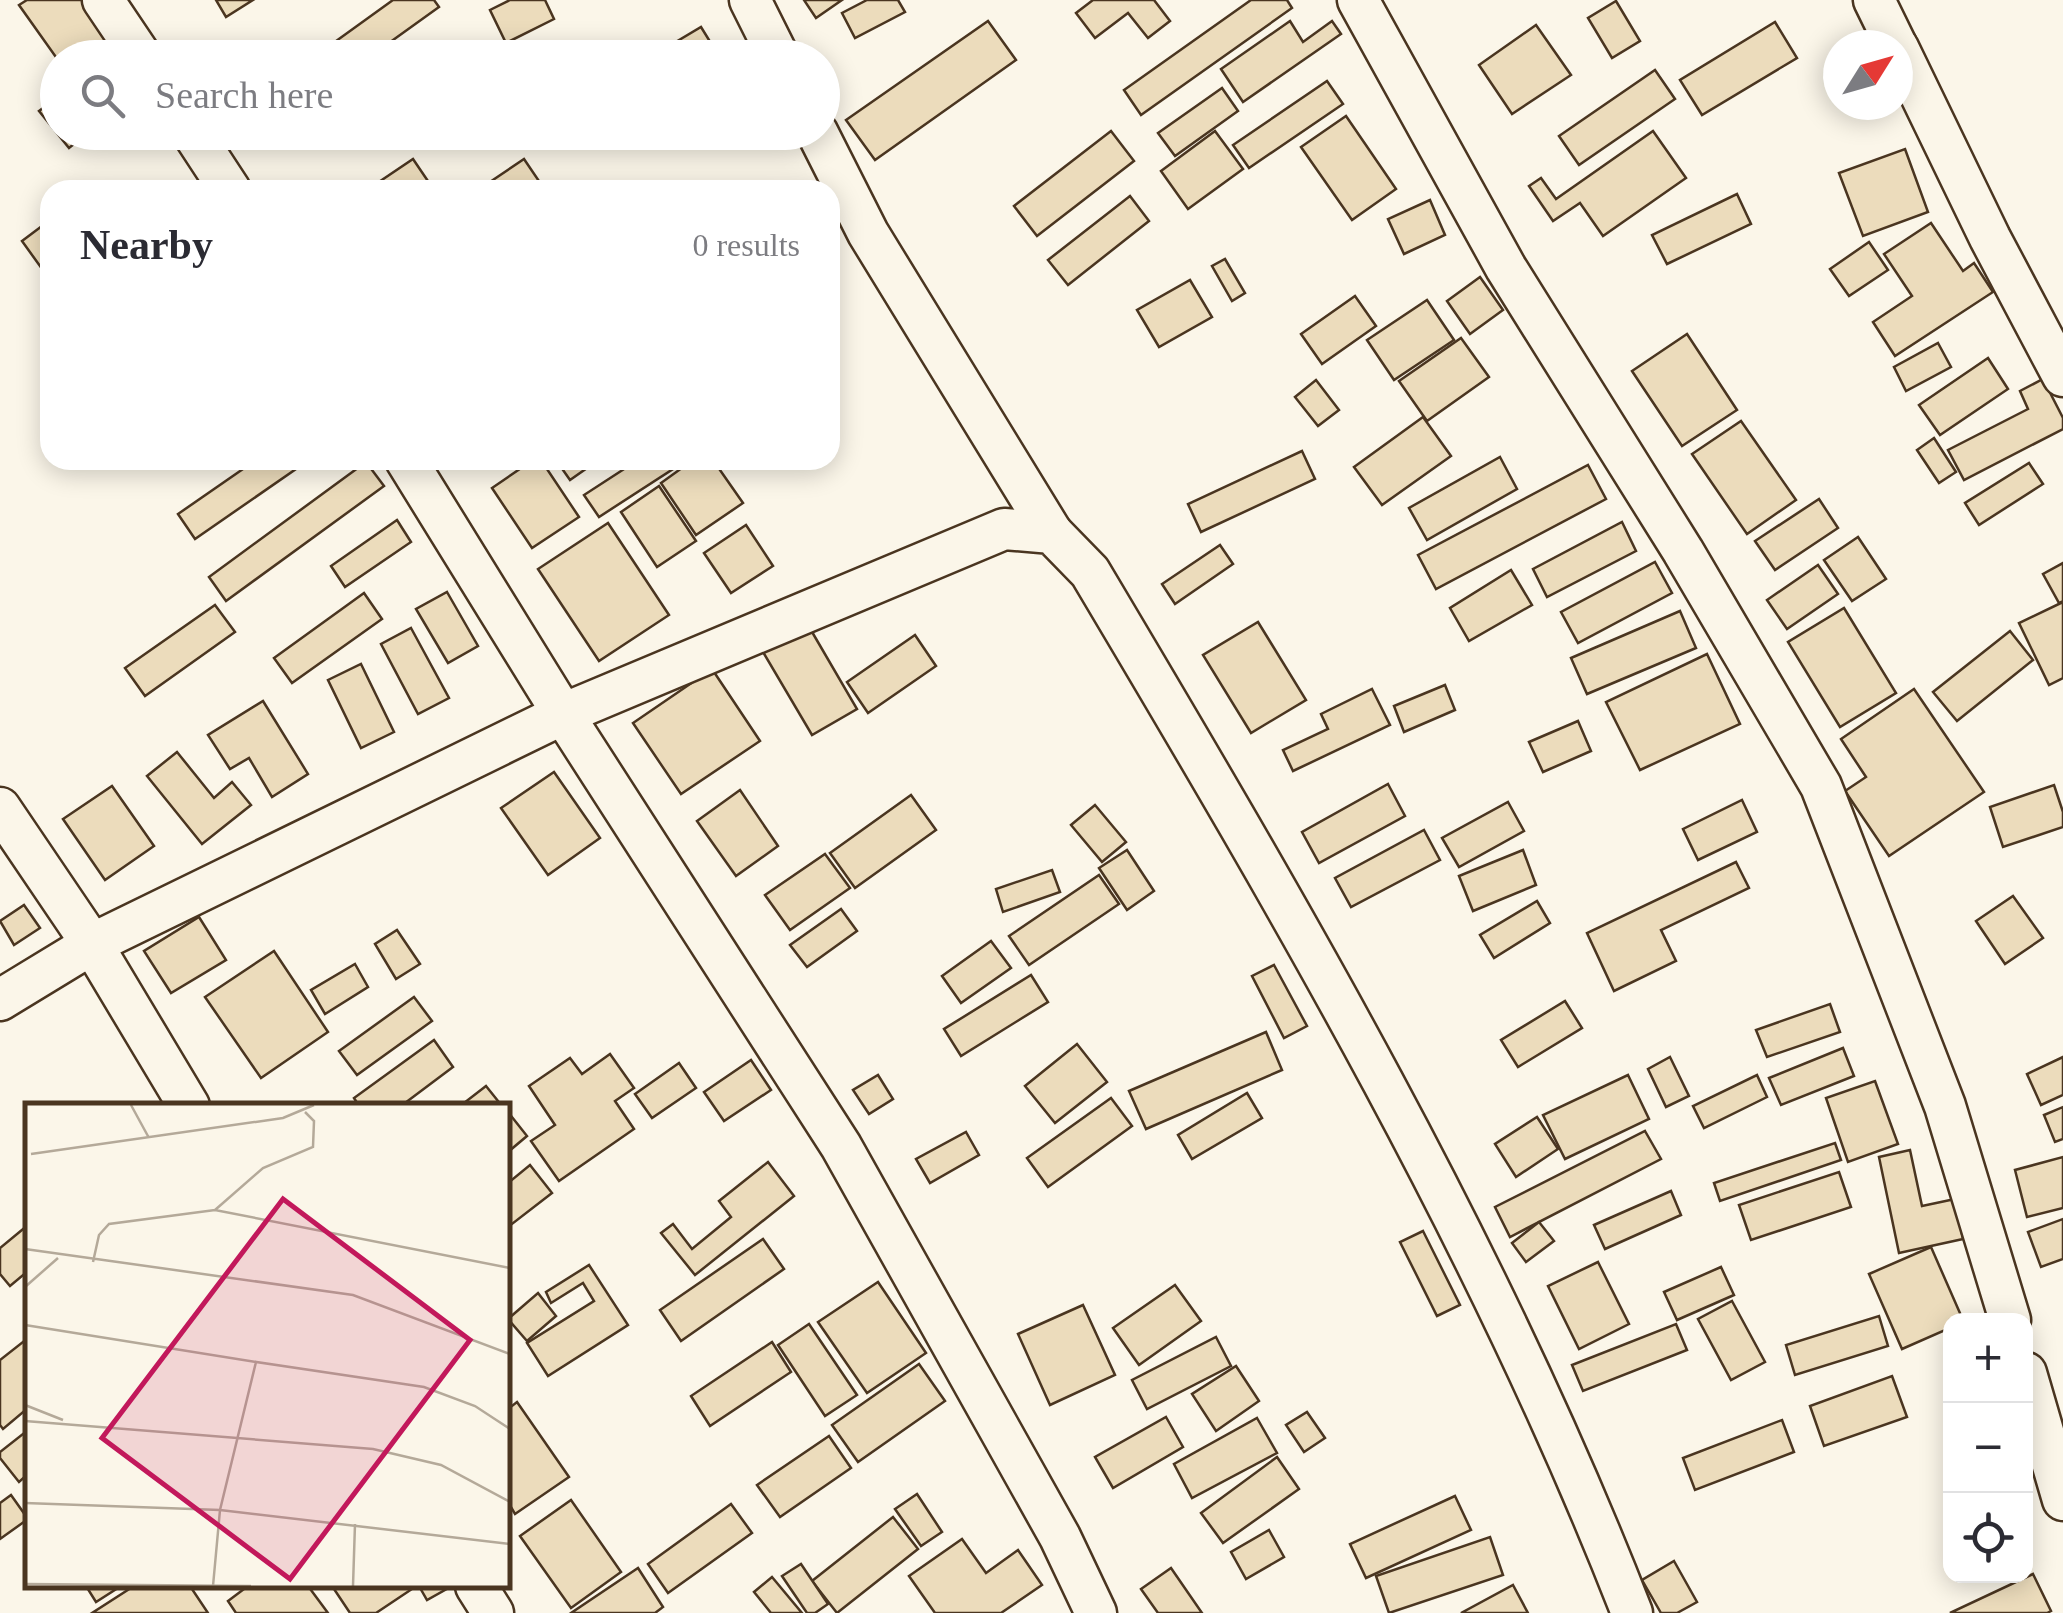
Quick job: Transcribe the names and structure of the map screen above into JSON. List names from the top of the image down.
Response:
{
  "north": "top right",
  "page": {
    "search": "Search here",
    "heading": ["Nearby", "0 results"],
    "map_buttons": ["+", "−"]
  }
}
